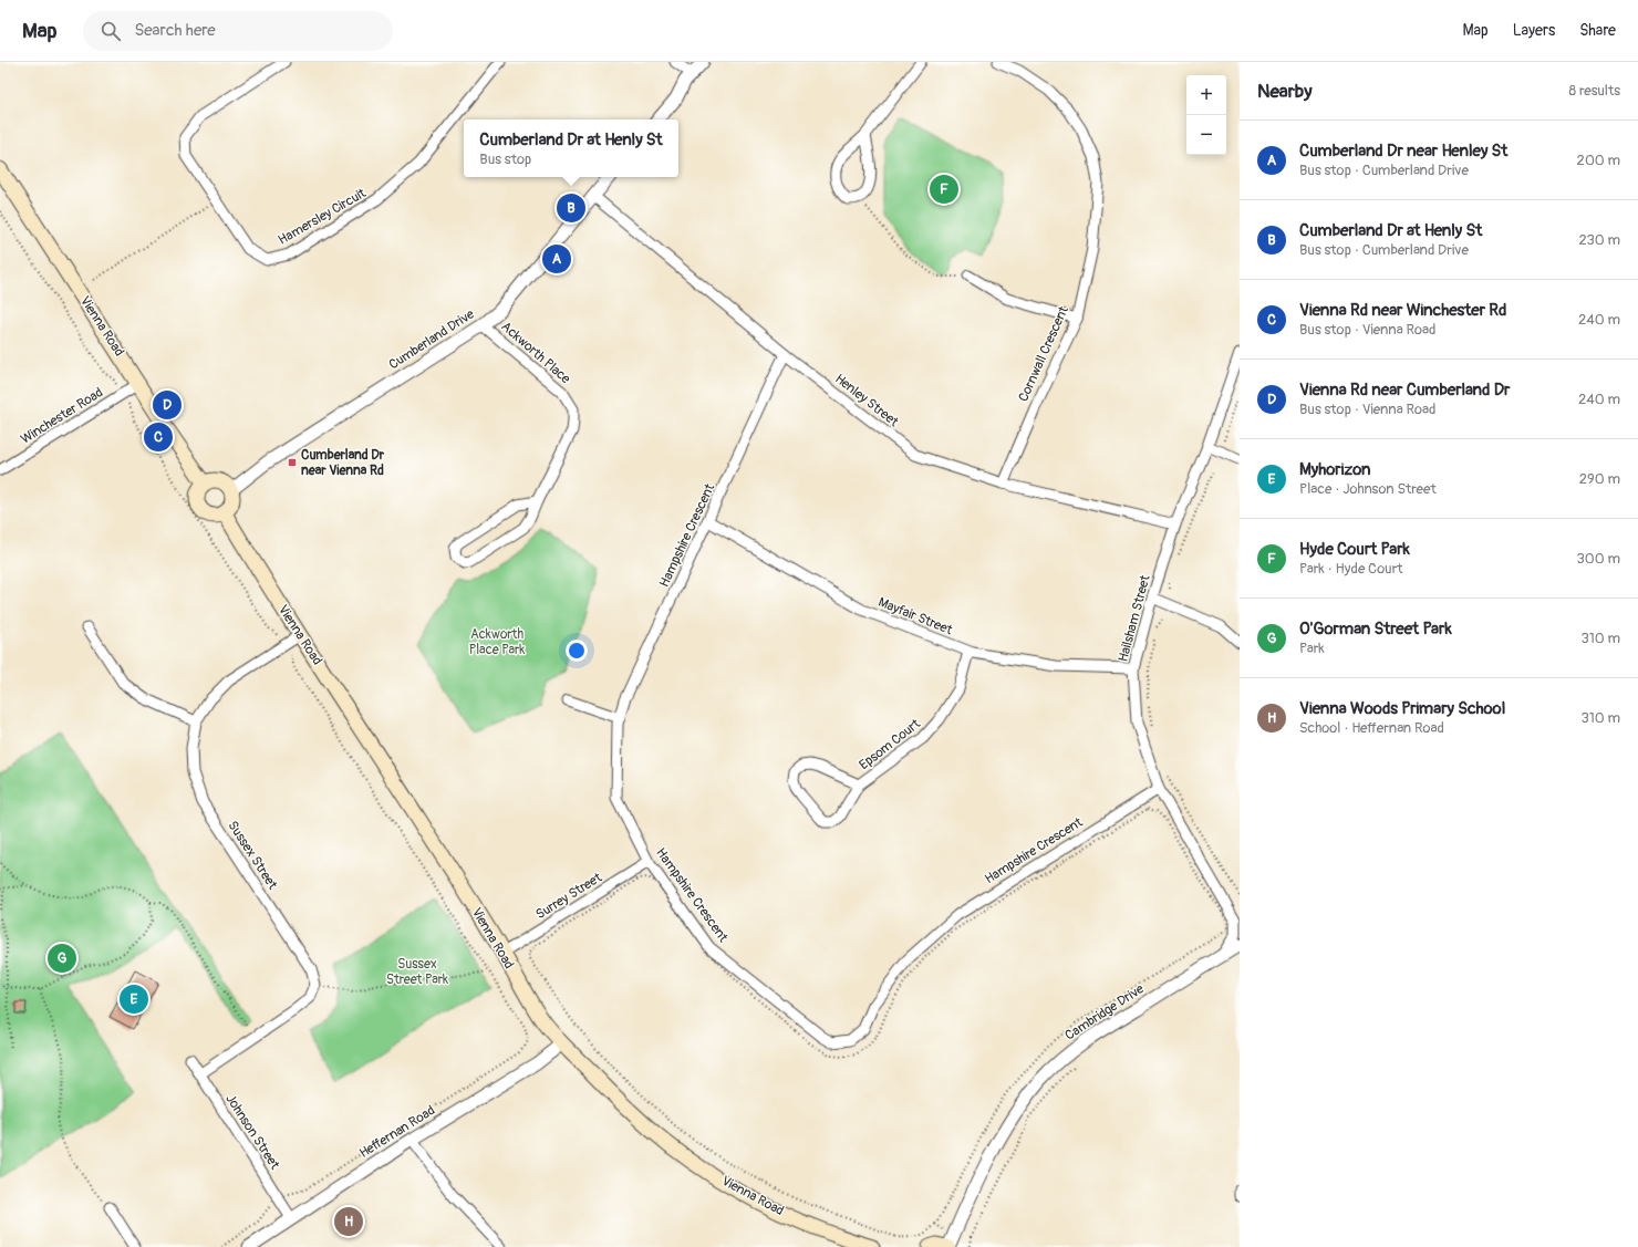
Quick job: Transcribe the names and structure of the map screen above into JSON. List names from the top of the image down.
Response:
{
  "streets": {
    "main road": ["Vienna Road"],
    "street": [
      "Hamersley Circuit",
      "Cumberland Drive",
      "Ackworth Place",
      "Cornwall Crescent",
      "Henley Street",
      "Winchester Road",
      "Hampshire Crescent",
      "Mayfair Street",
      "Hailsham Street",
      "Epsom Court",
      "Sussex Street",
      "Surrey Street",
      "Cambridge Drive",
      "Johnson Street",
      "Heffernan Road"
    ]
  },
  "crossings": [
    ["Vienna Road", "Cumberland Drive"],
    ["Vienna Road", "Winchester Road"],
    ["Vienna Road", "Sussex Street"],
    ["Vienna Road", "Surrey Street"],
    ["Vienna Road", "Heffernan Road"],
    ["Cumberland Drive", "Ackworth Place"],
    ["Cumberland Drive", "Henley Street"],
    ["Cornwall Crescent", "Henley Street"],
    ["Henley Street", "Hampshire Crescent"],
    ["Henley Street", "Hailsham Street"],
    ["Hampshire Crescent", "Mayfair Street"],
    ["Hampshire Crescent", "Hailsham Street"],
    ["Hampshire Crescent", "Surrey Street"],
    ["Mayfair Street", "Hailsham Street"],
    ["Mayfair Street", "Epsom Court"],
    ["Hailsham Street", "Cambridge Drive"],
    ["Johnson Street", "Heffernan Road"]
  ],
  "parks": ["Ackworth Place Park", "Sussex Street Park"],
  "places": {
    "transit": ["Cumberland Dr near Vienna Rd"]
  },
  "page": {
    "header": "Map",
    "search": "Search here",
    "nav": ["Map", "Layers", "Share"],
    "heading": ["Nearby", "8 results"],
    "map_buttons": ["+", "−"],
    "popup": ["Cumberland Dr at Henly St", "Bus stop"],
    "list": [
      {
        "mark": "A",
        "name": "Cumberland Dr near Henley St",
        "note": "Bus stop · Cumberland Drive",
        "value": "200 m"
      },
      {
        "mark": "B",
        "name": "Cumberland Dr at Henly St",
        "note": "Bus stop · Cumberland Drive",
        "value": "230 m"
      },
      {
        "mark": "C",
        "name": "Vienna Rd near Winchester Rd",
        "note": "Bus stop · Vienna Road",
        "value": "240 m"
      },
      {
        "mark": "D",
        "name": "Vienna Rd near Cumberland Dr",
        "note": "Bus stop · Vienna Road",
        "value": "240 m"
      },
      {
        "mark": "E",
        "name": "Myhorizon",
        "note": "Place · Johnson Street",
        "value": "290 m"
      },
      {
        "mark": "F",
        "name": "Hyde Court Park",
        "note": "Park · Hyde Court",
        "value": "300 m"
      },
      {
        "mark": "G",
        "name": "O'Gorman Street Park",
        "note": "Park",
        "value": "310 m"
      },
      {
        "mark": "H",
        "name": "Vienna Woods Primary School",
        "note": "School · Heffernan Road",
        "value": "310 m"
      }
    ],
    "pins": [
      "F",
      "B",
      "A",
      "D",
      "C",
      "G",
      "E",
      "H"
    ]
  }
}
